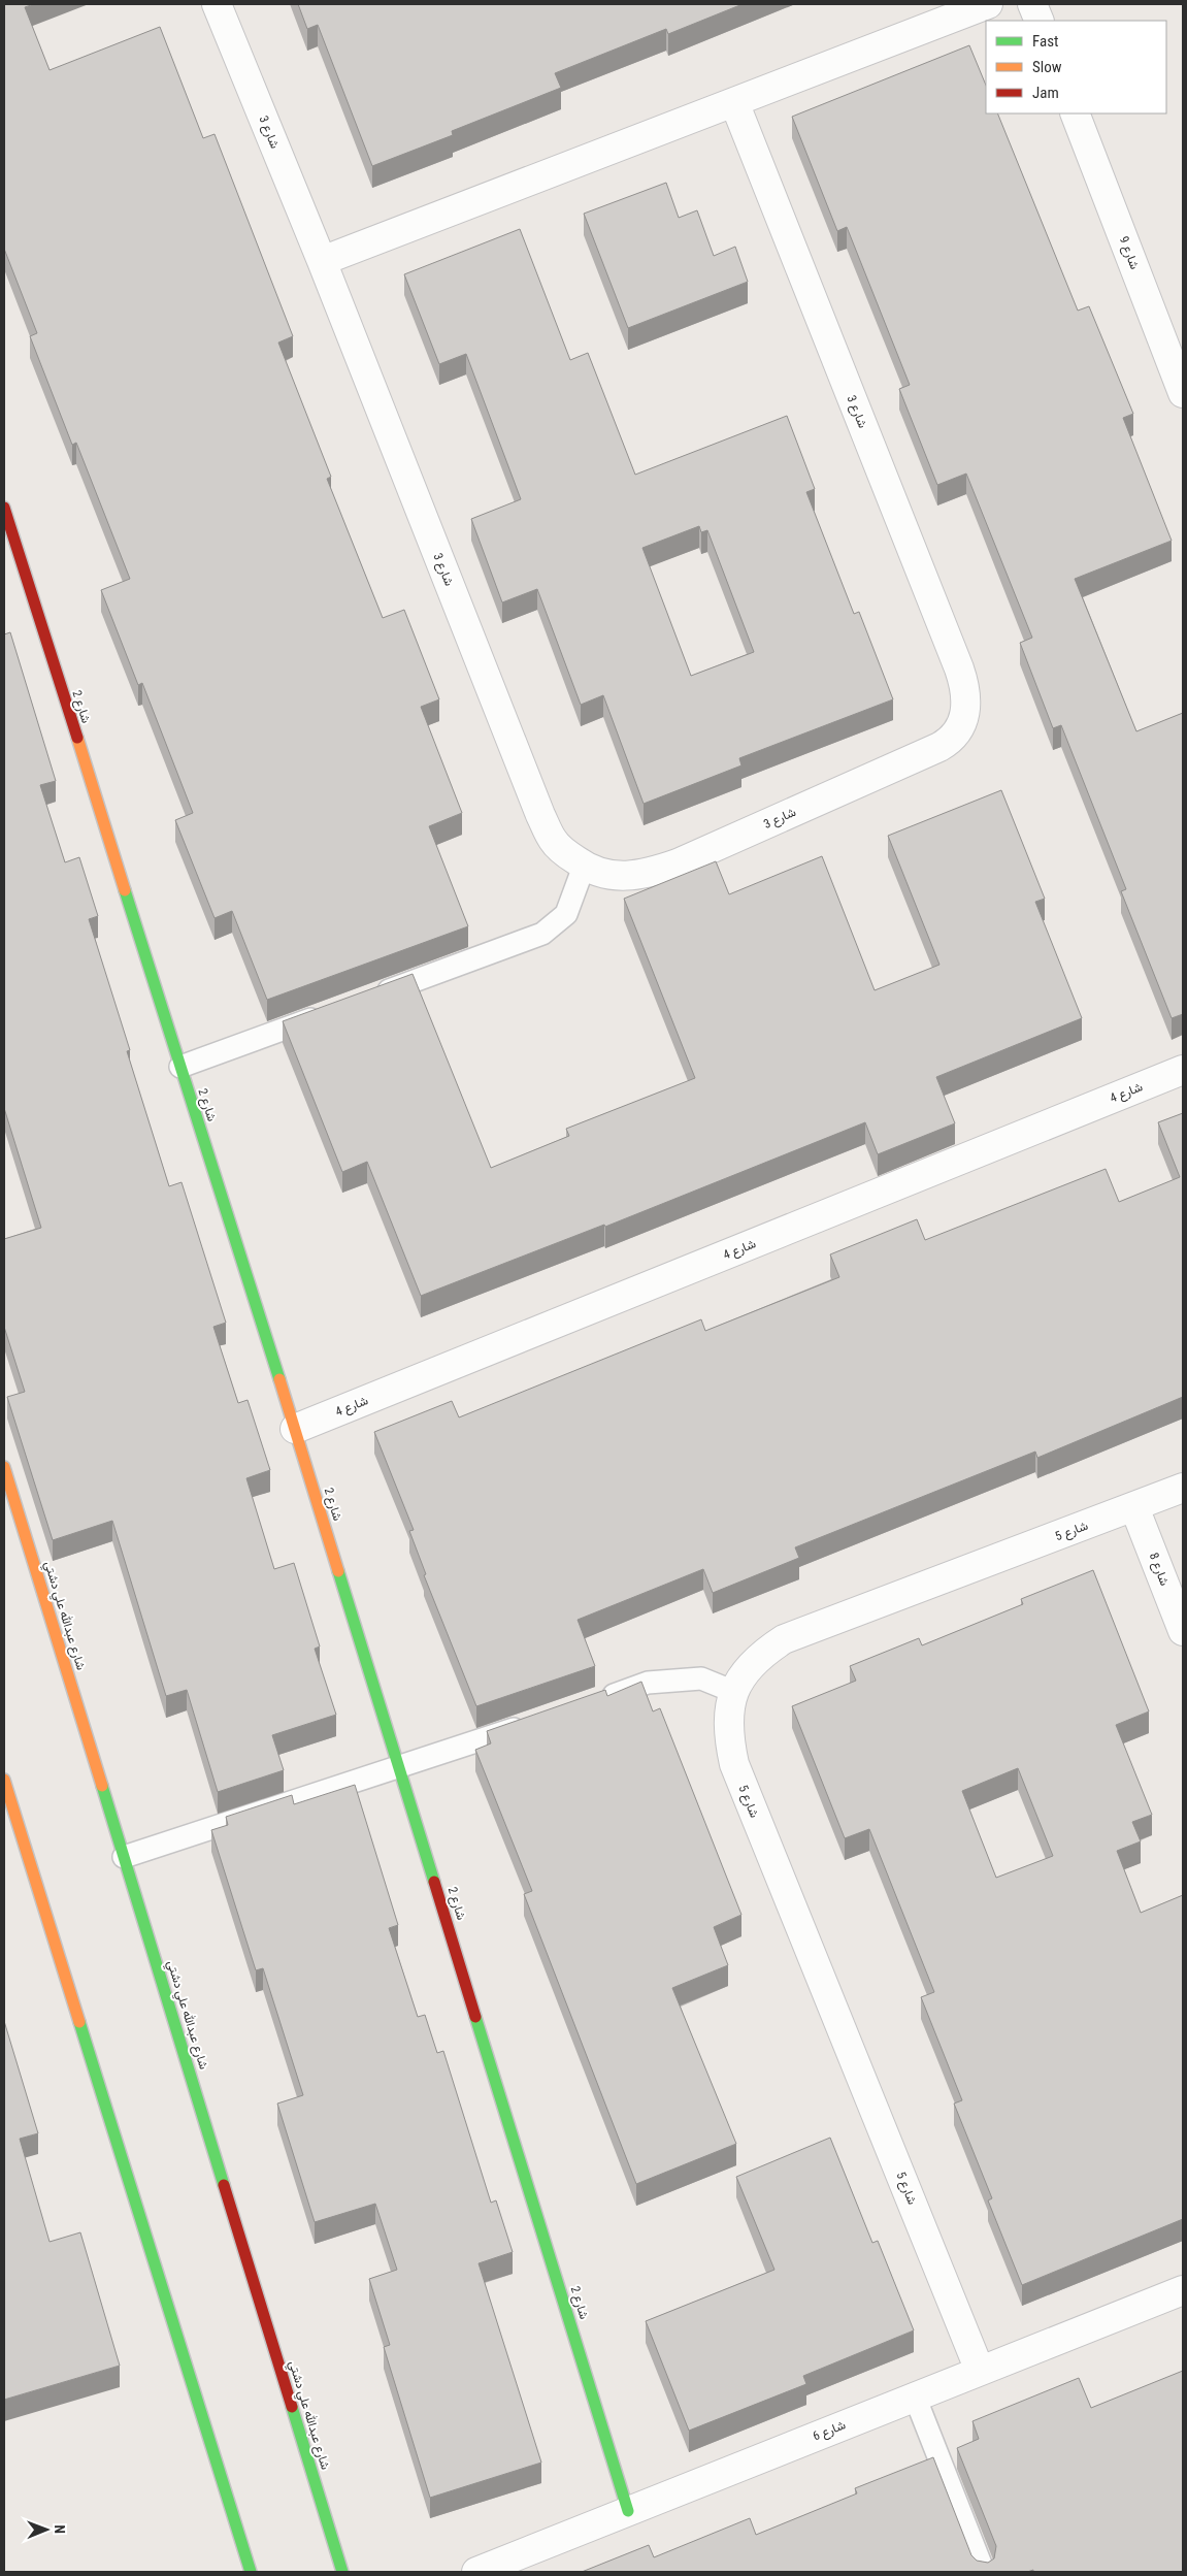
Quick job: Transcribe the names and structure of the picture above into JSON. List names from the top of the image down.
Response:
{
  "streets": {
    "street": [
      "شارع 3",
      "شارع 9",
      "شارع 2",
      "شارع 4",
      "شارع 5",
      "شارع 8",
      "شارع عبدالله علي دشتي",
      "شارع 6"
    ]
  },
  "crossings": [
    ["شارع 2", "شارع 4"],
    ["شارع 2", "شارع 6"],
    ["شارع 5", "شارع 8"],
    ["شارع 5", "شارع 6"]
  ],
  "legend": ["Fast", "Slow", "Jam"],
  "north": "right"
}
